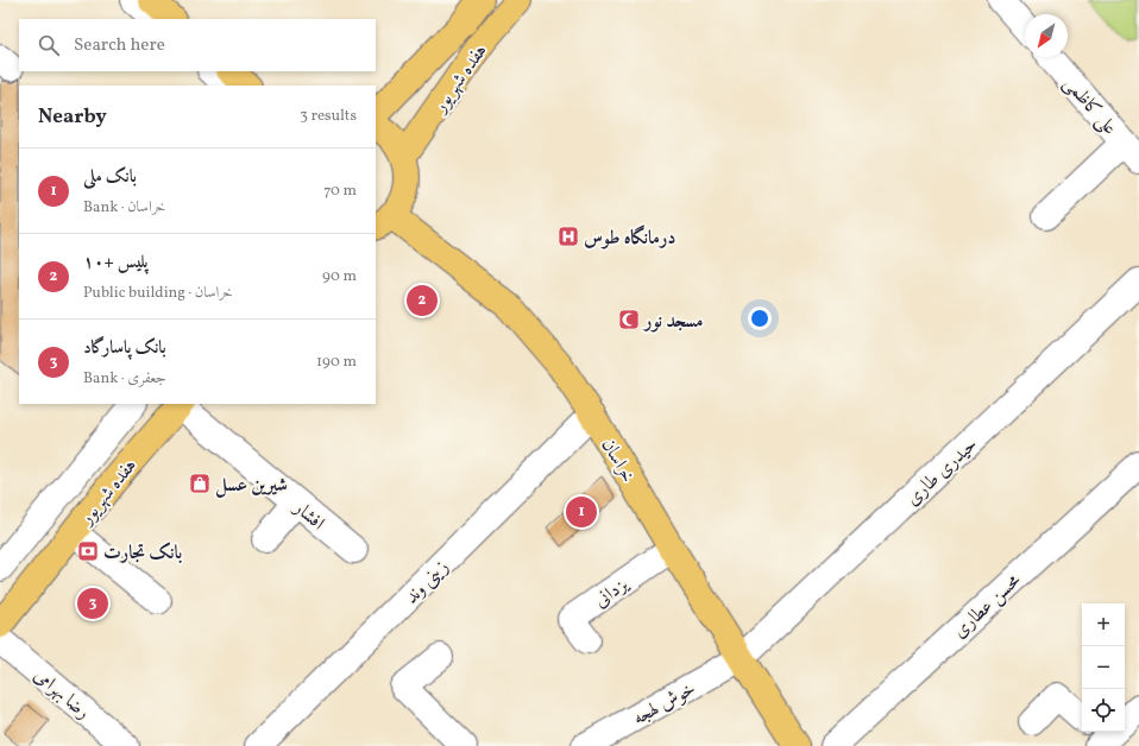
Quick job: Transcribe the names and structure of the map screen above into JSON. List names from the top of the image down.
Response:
{
  "streets": {
    "main road": ["هفده شهریور", "خراسان"],
    "street": [
      "علی کاظمی",
      "حیدری طاری",
      "افشار",
      "زینی وند",
      "یزدانی",
      "محسن عطاری",
      "رضا بهرامی",
      "خوش لهجه"
    ]
  },
  "crossings": [
    ["هفده شهریور", "افشار"],
    ["خراسان", "حیدری طاری"],
    ["خراسان", "زینی وند"],
    ["خراسان", "یزدانی"],
    ["خراسان", "خوش لهجه"],
    ["حیدری طاری", "خوش لهجه"]
  ],
  "places": {
    "hospital": ["درمانگاه طوس"],
    "mosque": ["مسجد نور"],
    "shop": ["شیرین عسل"],
    "bank": ["بانک تجارت"]
  },
  "north": "bottom left",
  "page": {
    "search": "Search here",
    "heading": ["Nearby", "3 results"],
    "list": [
      {
        "mark": "1",
        "name": "بانک ملی",
        "note": "Bank · خراسان",
        "value": "70 m"
      },
      {
        "mark": "2",
        "name": "پلیس +۱۰",
        "note": "Public building · خراسان",
        "value": "90 m"
      },
      {
        "mark": "3",
        "name": "بانک پاسارگاد",
        "note": "Bank · جعفری",
        "value": "190 m"
      }
    ],
    "pins": ["2", "1", "3"],
    "map_buttons": ["+", "−"]
  }
}
